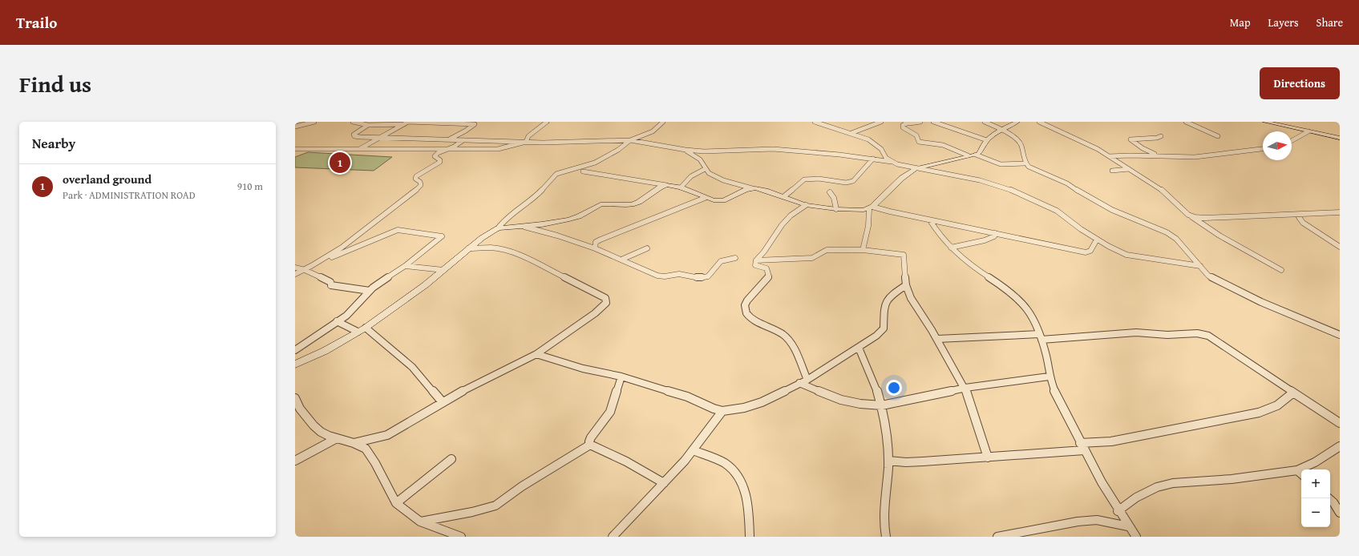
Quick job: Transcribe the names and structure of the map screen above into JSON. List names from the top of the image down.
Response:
{
  "north": "right",
  "page": {
    "header": "Trailo",
    "nav": ["Map", "Layers", "Share"],
    "title": "Find us",
    "buttons": "Directions",
    "heading": "Nearby",
    "pins": "1",
    "list": [
      {
        "mark": "1",
        "name": "overland ground",
        "note": "Park · ADMINISTRATION ROAD",
        "value": "910 m"
      }
    ],
    "map_buttons": ["+", "−"]
  }
}
